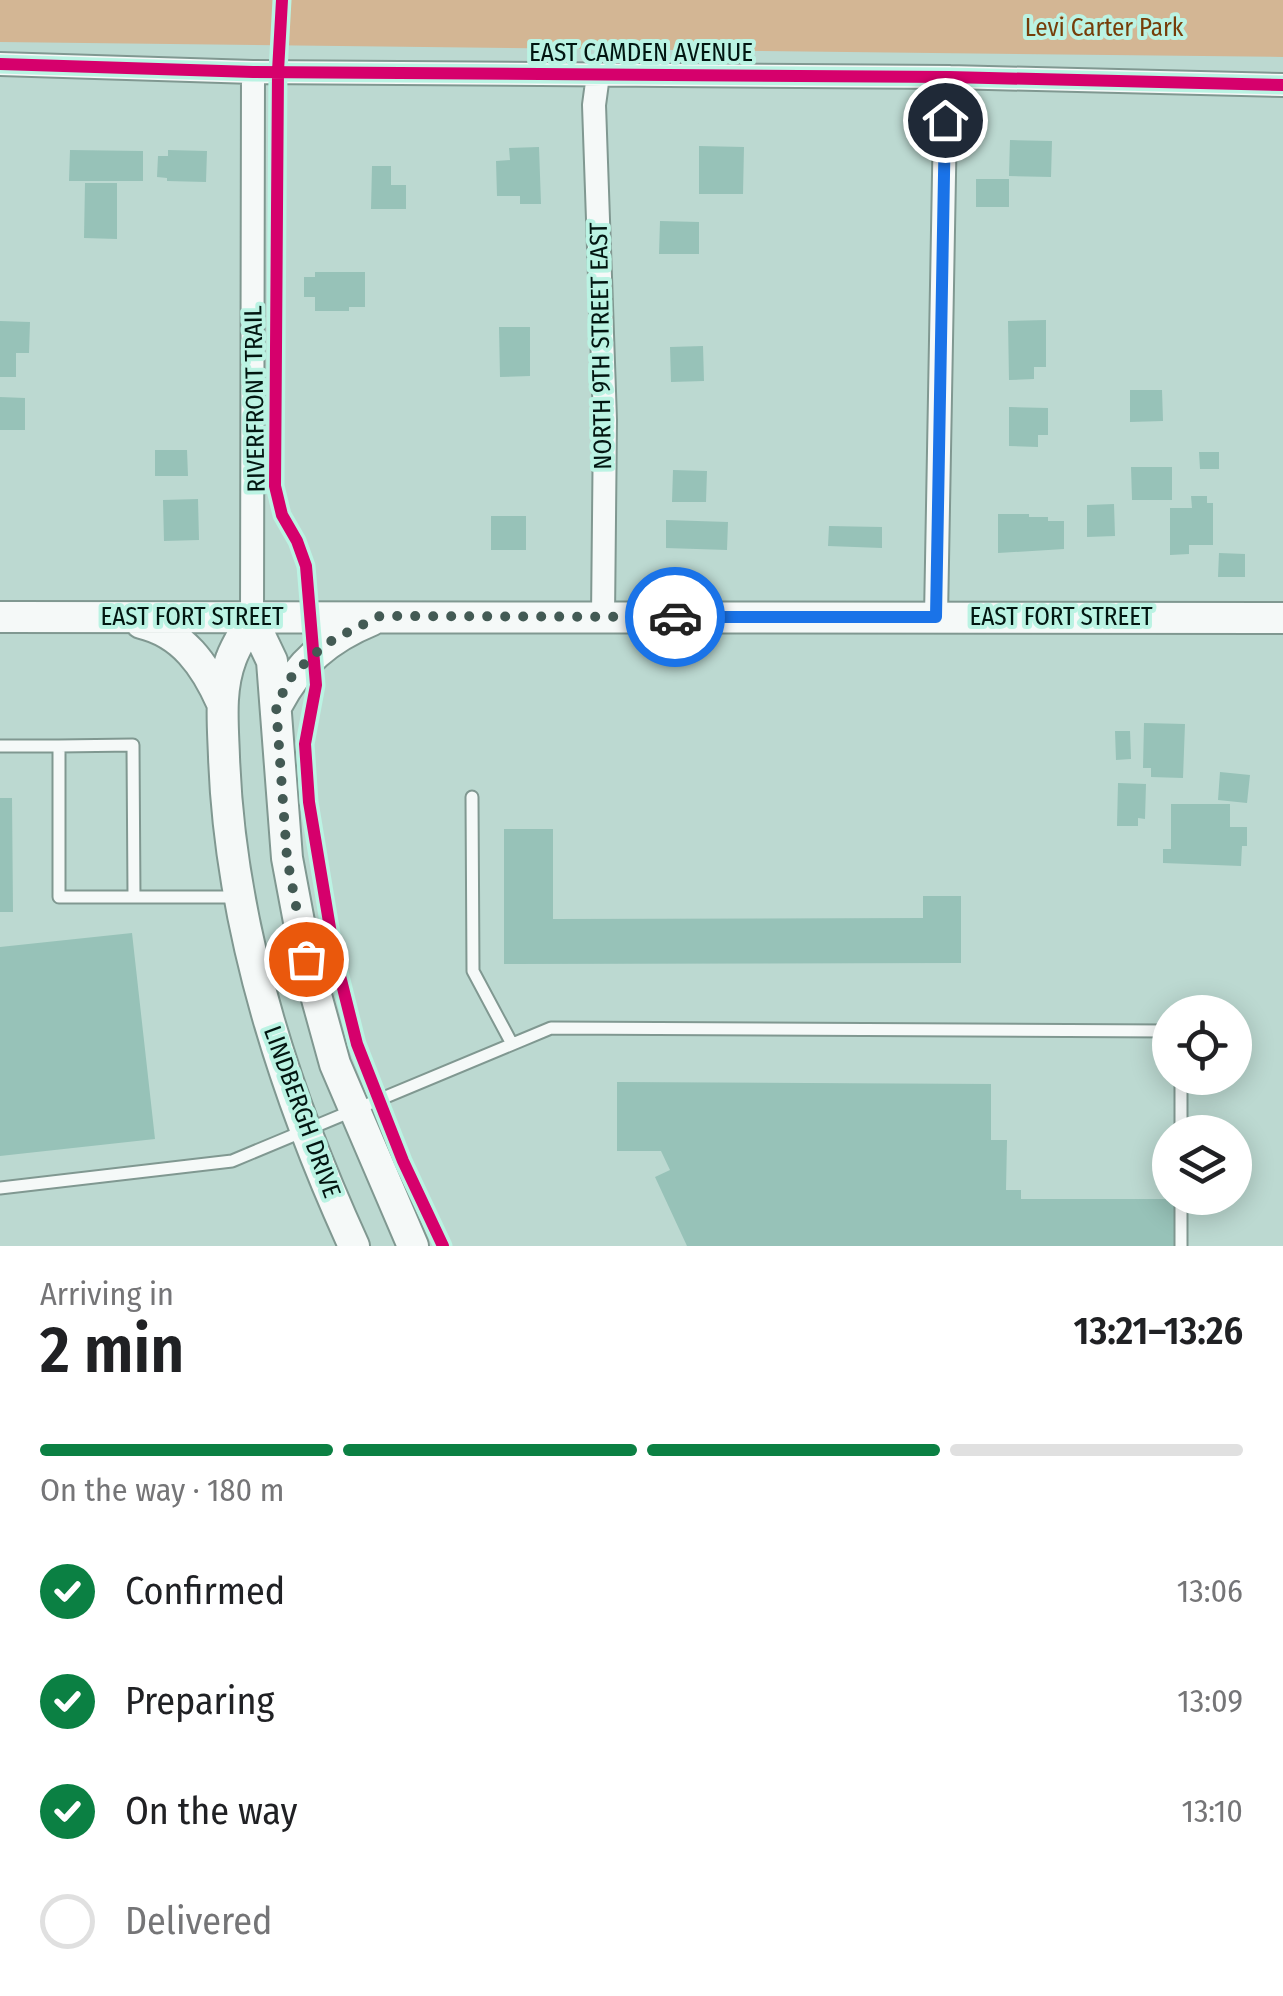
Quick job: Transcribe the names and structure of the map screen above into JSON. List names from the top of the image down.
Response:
{
  "streets": {
    "street": [
      "EAST CAMDEN AVENUE",
      "NORTH 9TH STREET EAST",
      "EAST FORT STREET",
      "LINDBERGH DRIVE"
    ],
    "cycle path": ["RIVERFRONT TRAIL"]
  },
  "crossings": [
    ["EAST CAMDEN AVENUE", "NORTH 9TH STREET EAST"],
    ["NORTH 9TH STREET EAST", "EAST FORT STREET"],
    ["EAST FORT STREET", "LINDBERGH DRIVE"]
  ],
  "parks": ["Levi Carter Park"],
  "page": {
    "heading": ["2 min", "Arriving in", "13:21–13:26"],
    "bar": "On the way · 180 m",
    "list": [
      ["Confirmed", "13:06"],
      ["Preparing", "13:09"],
      ["On the way", "13:10"],
      "Delivered"
    ]
  }
}
